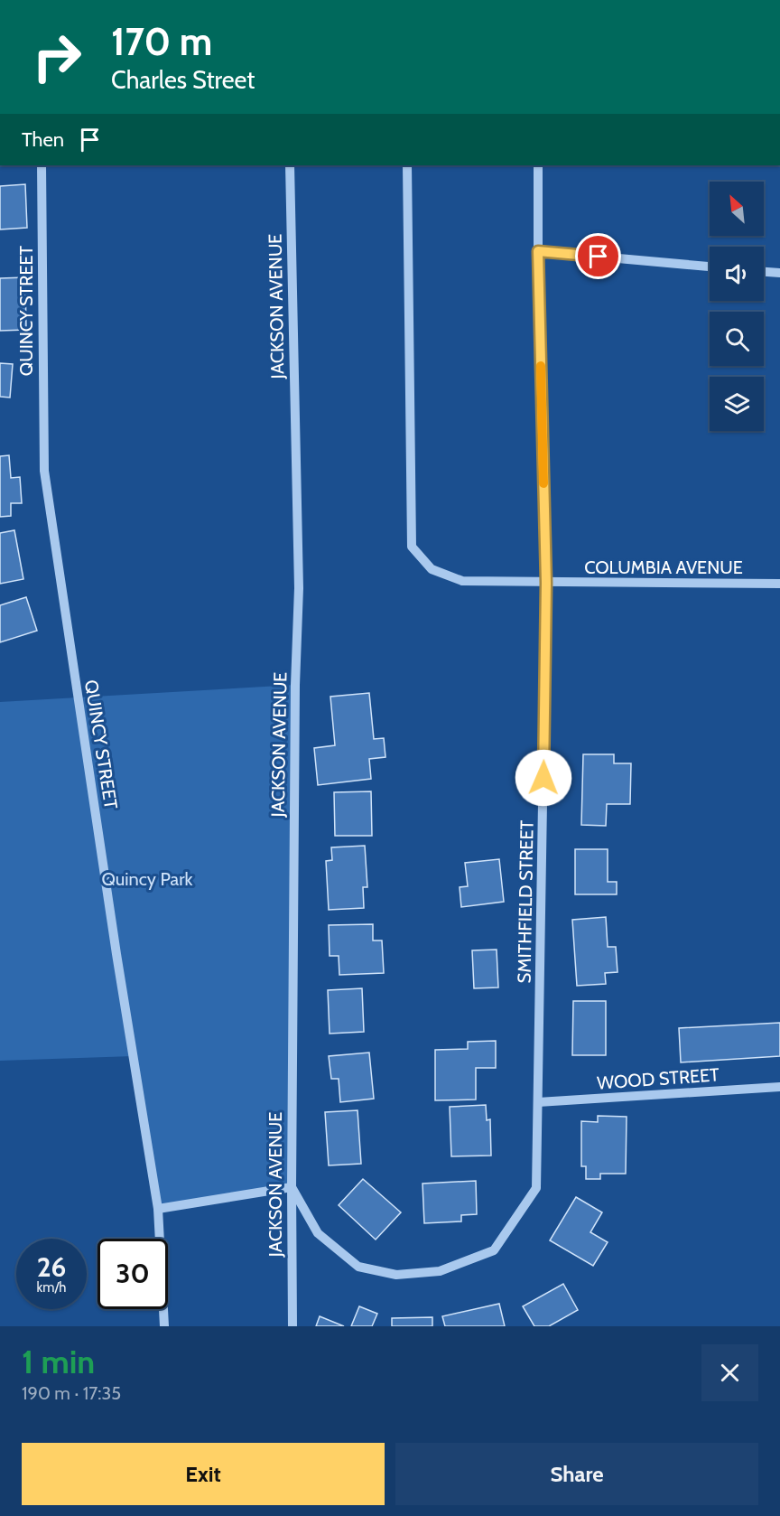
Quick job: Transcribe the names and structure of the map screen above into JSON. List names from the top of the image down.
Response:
{
  "streets": {
    "street": [
      "JACKSON AVENUE",
      "QUINCY STREET",
      "COLUMBIA AVENUE",
      "SMITHFIELD STREET",
      "WOOD STREET"
    ]
  },
  "crossings": [
    ["JACKSON AVENUE", "SMITHFIELD STREET"],
    ["COLUMBIA AVENUE", "SMITHFIELD STREET"],
    ["SMITHFIELD STREET", "WOOD STREET"]
  ],
  "parks": ["Quincy Park"],
  "north": "top left",
  "page": {
    "turn": ["170 m", "Charles Street"],
    "then": "Then",
    "speed": "26 km/h",
    "limit": "30",
    "heading": ["1 min", "190 m · 17:35"],
    "buttons": ["Exit", "Share"]
  }
}
